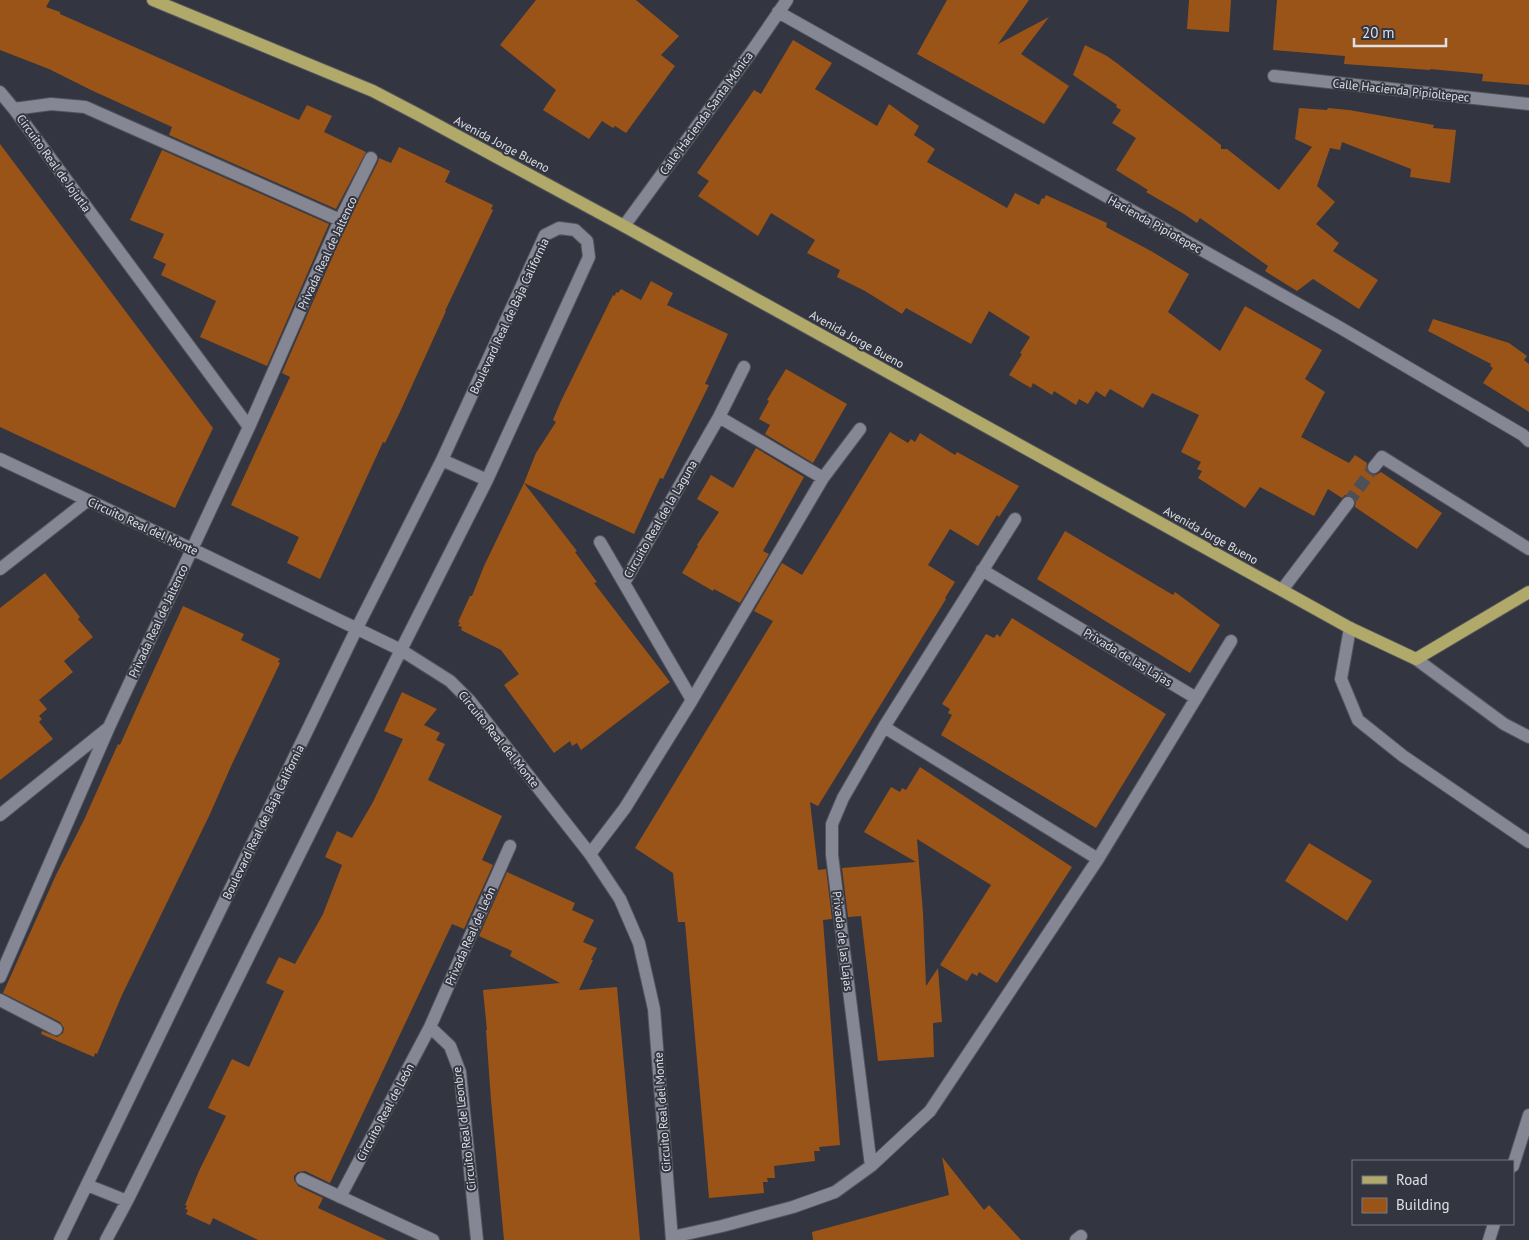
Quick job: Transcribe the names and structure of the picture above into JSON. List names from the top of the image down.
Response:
{
  "streets": {
    "main road": ["Avenida Jorge Bueno"],
    "street": [
      "Calle Hacienda Pipioltepec",
      "Calle Hacienda Santa Mónica",
      "Circuito Real de Jojutla",
      "Hacienda Pipiotepec",
      "Privada Real de Jaltenco",
      "Boulevard Real de Baja California",
      "Circuito Real de la Laguna",
      "Circuito Real del Monte",
      "Privada de las Lajas",
      "Privada Real de León",
      "Circuito Real de León",
      "Circuito Real de Leonbre"
    ]
  },
  "crossings": [
    ["Calle Hacienda Santa Mónica", "Avenida Jorge Bueno"],
    ["Calle Hacienda Santa Mónica", "Hacienda Pipiotepec"],
    ["Circuito Real de Jojutla", "Privada Real de Jaltenco"],
    ["Privada Real de Jaltenco", "Circuito Real del Monte"],
    ["Boulevard Real de Baja California", "Circuito Real del Monte"],
    ["Privada Real de León", "Circuito Real de León"],
    ["Privada Real de León", "Circuito Real de Leonbre"],
    ["Circuito Real de León", "Circuito Real de Leonbre"]
  ],
  "legend": ["Road", "Building"],
  "scale_bar": "20 m"
}
